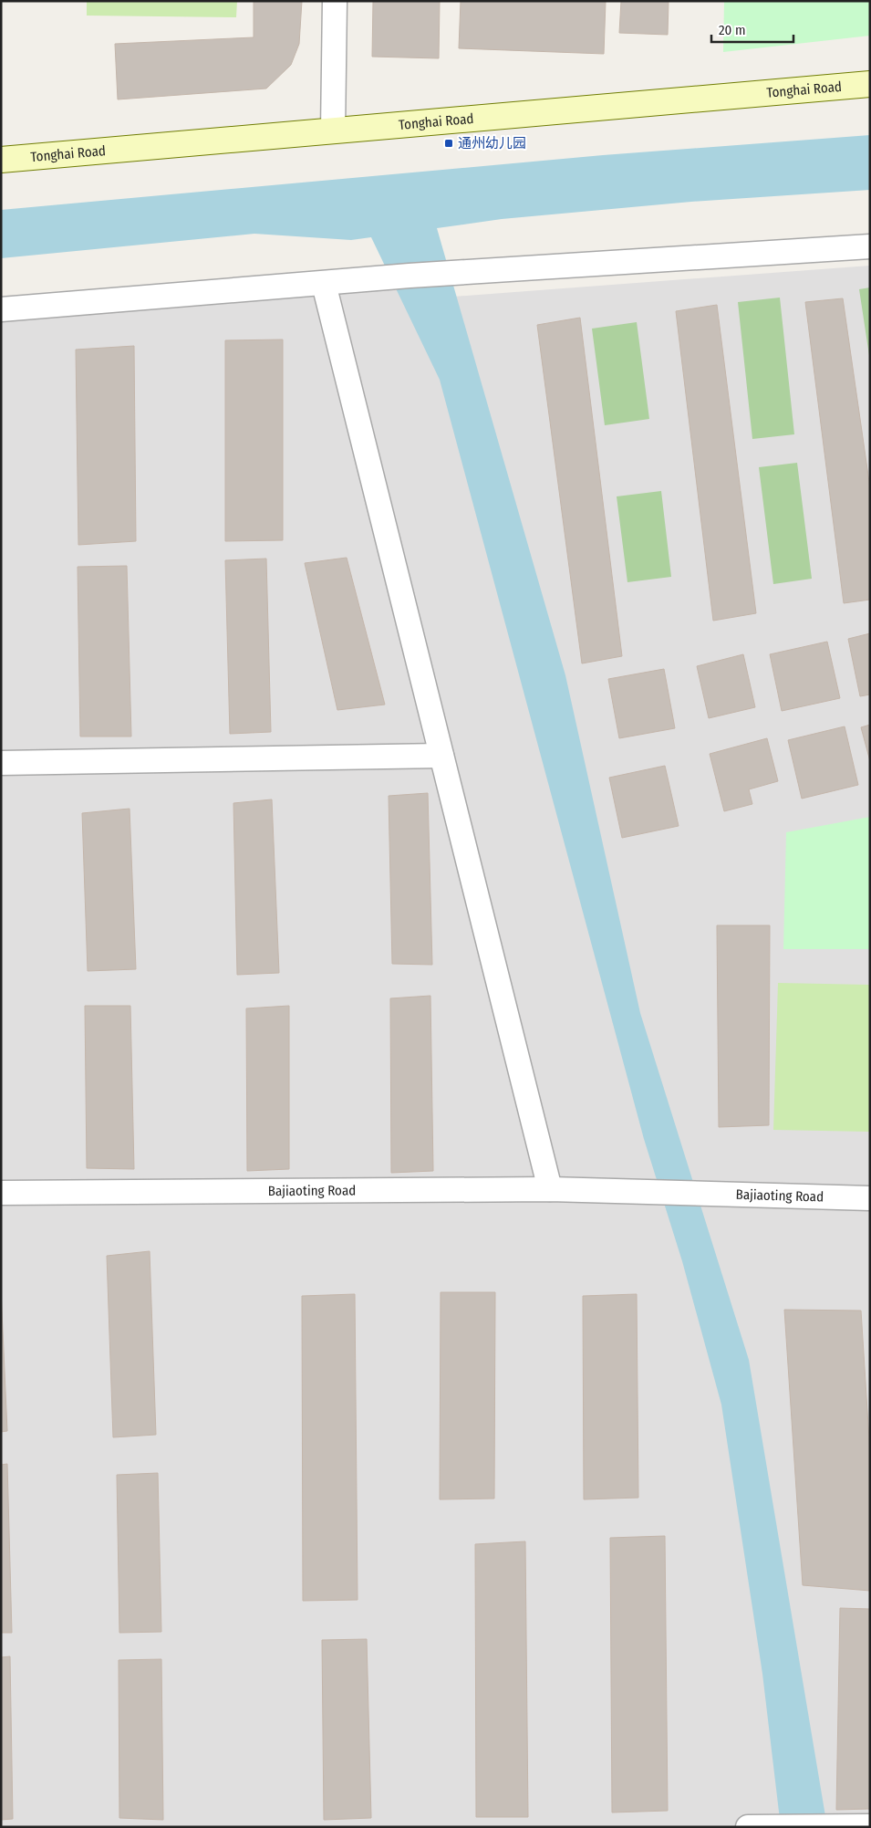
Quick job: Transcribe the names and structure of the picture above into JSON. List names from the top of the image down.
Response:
{
  "streets": {
    "street": ["Tonghai Road", "Bajiaoting Road"]
  },
  "places": {
    "transit": ["通州幼儿园"]
  },
  "scale_bar": "20 m"
}
